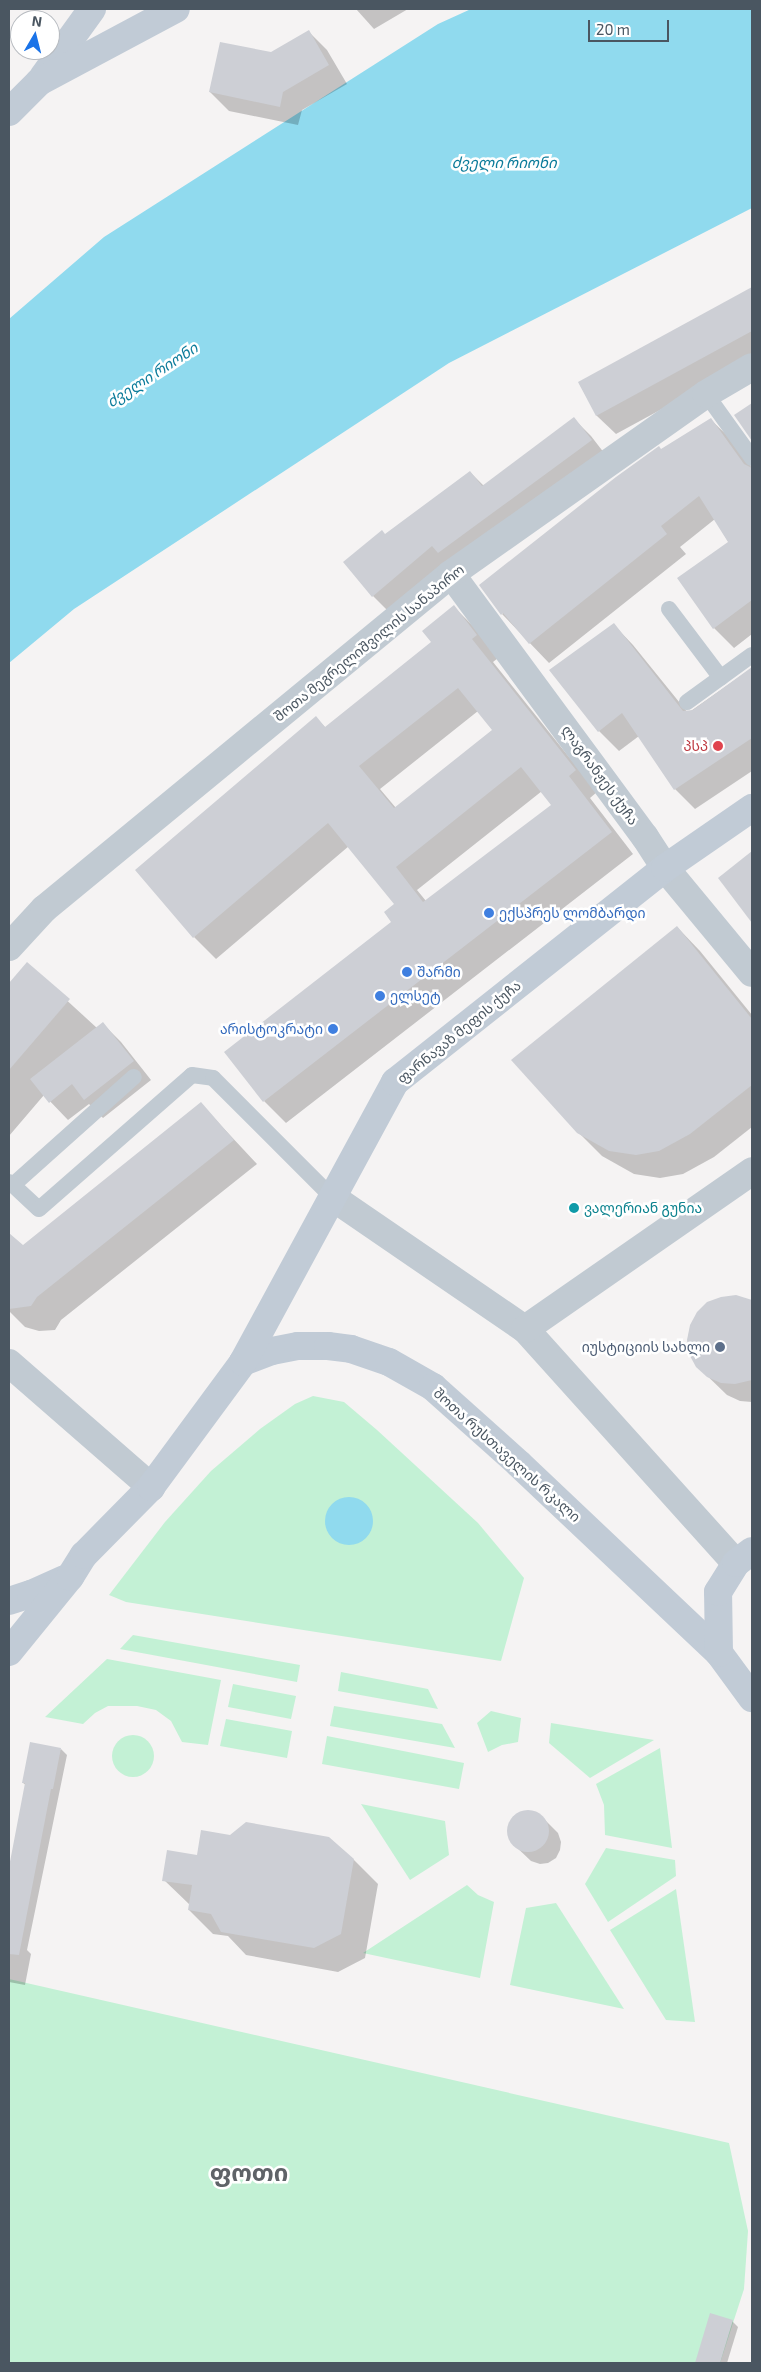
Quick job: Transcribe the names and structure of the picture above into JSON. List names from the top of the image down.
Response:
{
  "streets": {
    "main road": ["ფარნავაზ მეფის ქუჩა", "შოთა რუსთაველის რკალი"],
    "street": ["შოთა მეგრელიშვილის სანაპირო", "ლაგრანჟეს ქუჩა"]
  },
  "crossings": [
    ["შოთა მეგრელიშვილის სანაპირო", "ლაგრანჟეს ქუჩა"],
    ["ლაგრანჟეს ქუჩა", "ფარნავაზ მეფის ქუჩა"],
    ["ფარნავაზ მეფის ქუჩა", "შოთა რუსთაველის რკალი"]
  ],
  "districts": ["ფოთი"],
  "water": ["ძველი რიონი"],
  "places": [
    "პსპ",
    "ექსპრეს ლომბარდი",
    "შარმი",
    "ელსეტ",
    "არისტოკრატი",
    "ვალერიან გუნია",
    "იუსტიციის სახლი"
  ],
  "scale_bar": "20 m",
  "north": "top"
}
